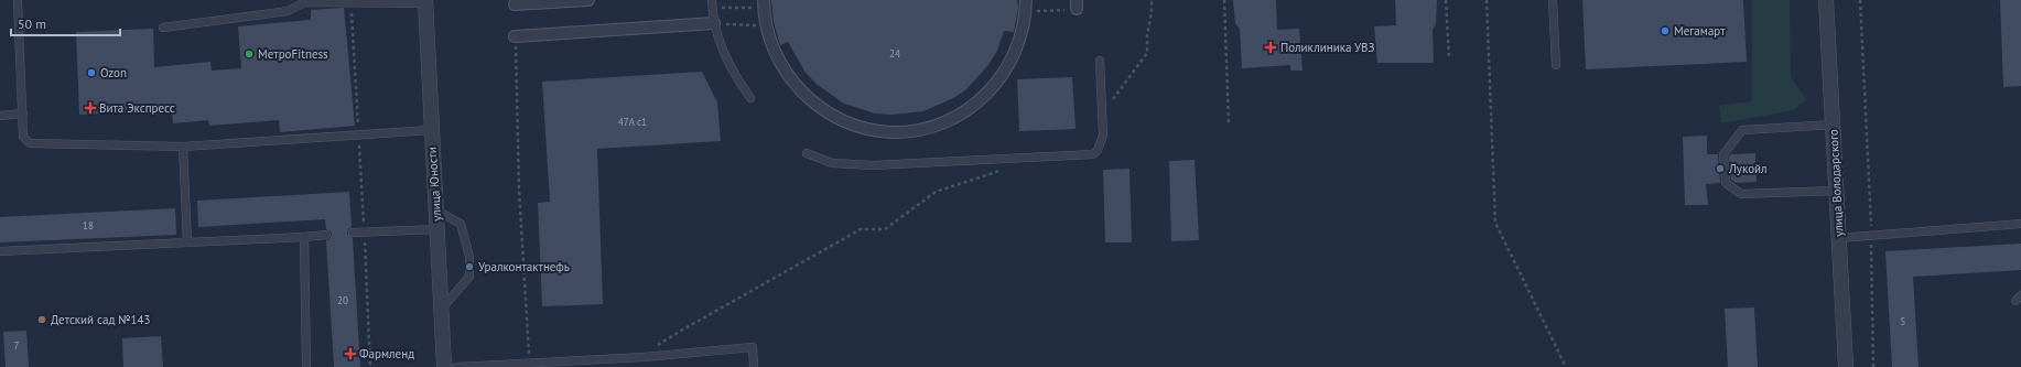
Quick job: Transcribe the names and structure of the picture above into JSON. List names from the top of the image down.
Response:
{
  "streets": {
    "street": ["улица Володарского", "улица Юности"]
  },
  "places": {
    "other": [
      "Мегамарт",
      "МетроFitness",
      "Ozon",
      "Лукойл",
      "Уралконтактнефь",
      "Детский сад №143"
    ],
    "health": ["Поликлиника УВЗ", "Вита Экспресс", "Фармленд"]
  },
  "house_numbers": [
    "24",
    "47А с1",
    "18",
    "20",
    "5",
    "7"
  ],
  "scale_bar": "50 m"
}
